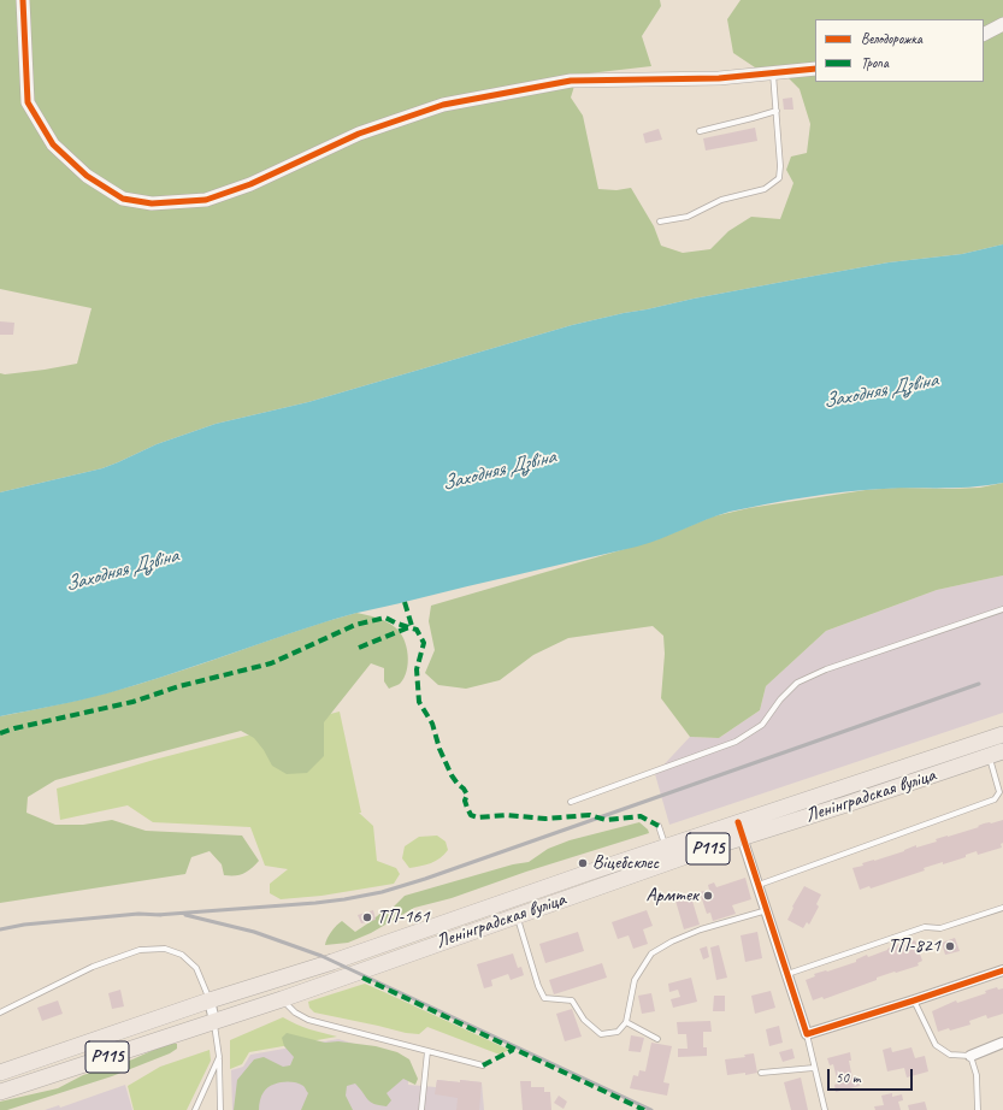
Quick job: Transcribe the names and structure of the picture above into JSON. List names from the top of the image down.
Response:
{
  "streets": {
    "main road": ["Ленінградская вуліца", "Р115"]
  },
  "water": ["Заходняя Дзвіна"],
  "places": [
    "Віцебсклес",
    "Армтек",
    "ТП-161",
    "ТП-821"
  ],
  "legend": ["Велодорожка", "Тропа"],
  "scale_bar": "50 m"
}
